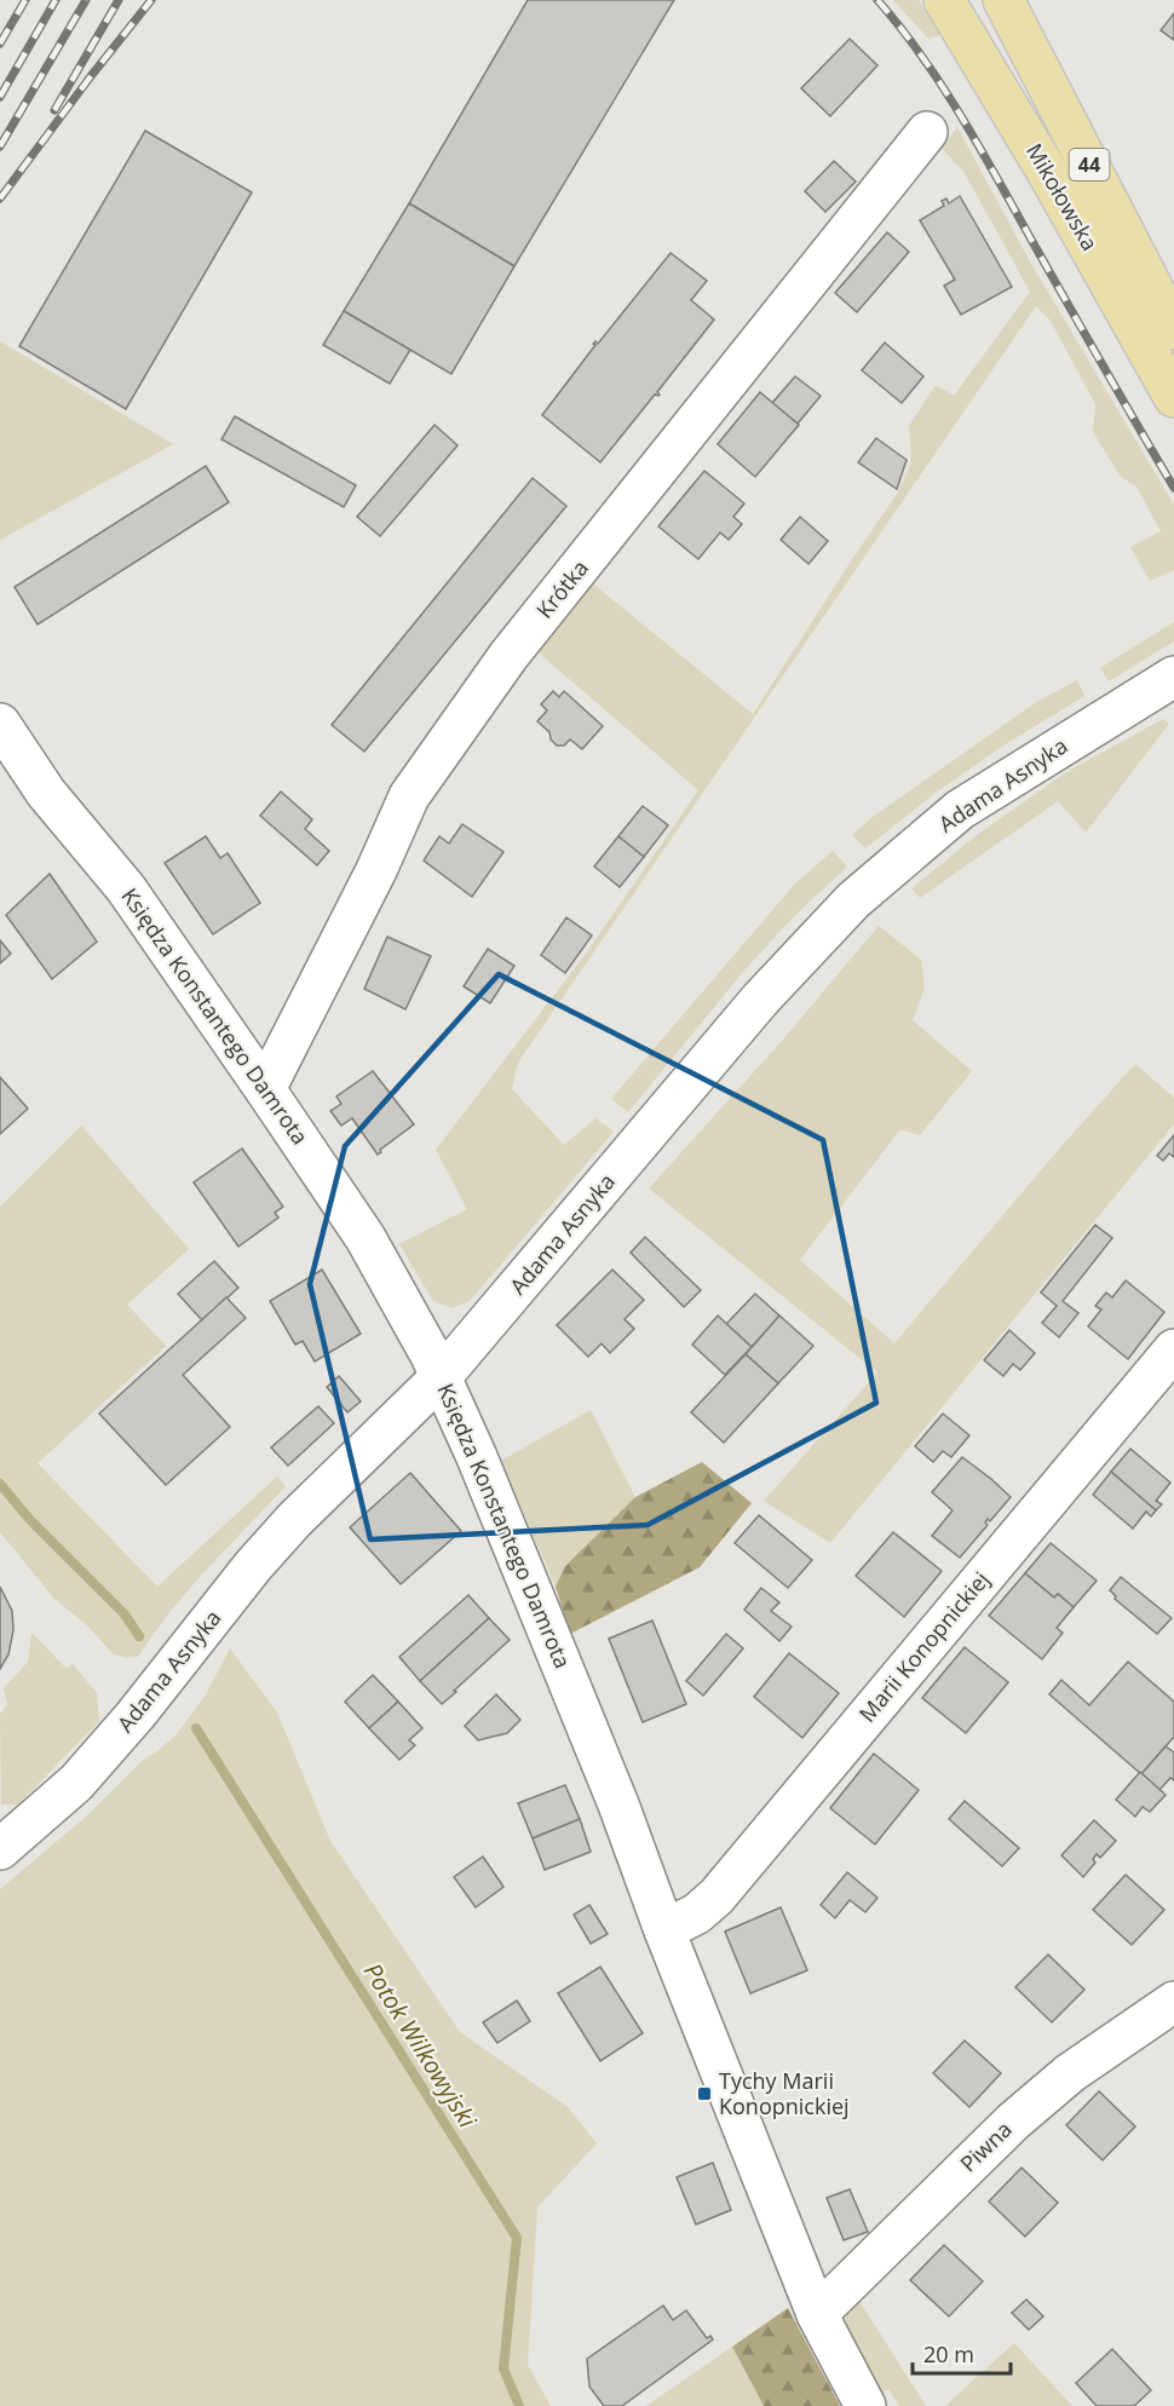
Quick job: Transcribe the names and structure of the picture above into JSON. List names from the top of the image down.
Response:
{
  "streets": {
    "main road": ["44", "Mikołowska"],
    "street": [
      "Krótka",
      "Adama Asnyka",
      "Księdza Konstantego Damrota",
      "Marii Konopnickiej",
      "Piwna"
    ]
  },
  "crossings": [
    ["Krótka", "Księdza Konstantego Damrota"],
    ["Adama Asnyka", "Księdza Konstantego Damrota"],
    ["Księdza Konstantego Damrota", "Marii Konopnickiej"],
    ["Księdza Konstantego Damrota", "Piwna"]
  ],
  "water": ["Potok Wilkowyjski"],
  "places": {
    "transit": ["Tychy Marii Konopnickiej"]
  },
  "scale_bar": "20 m"
}
